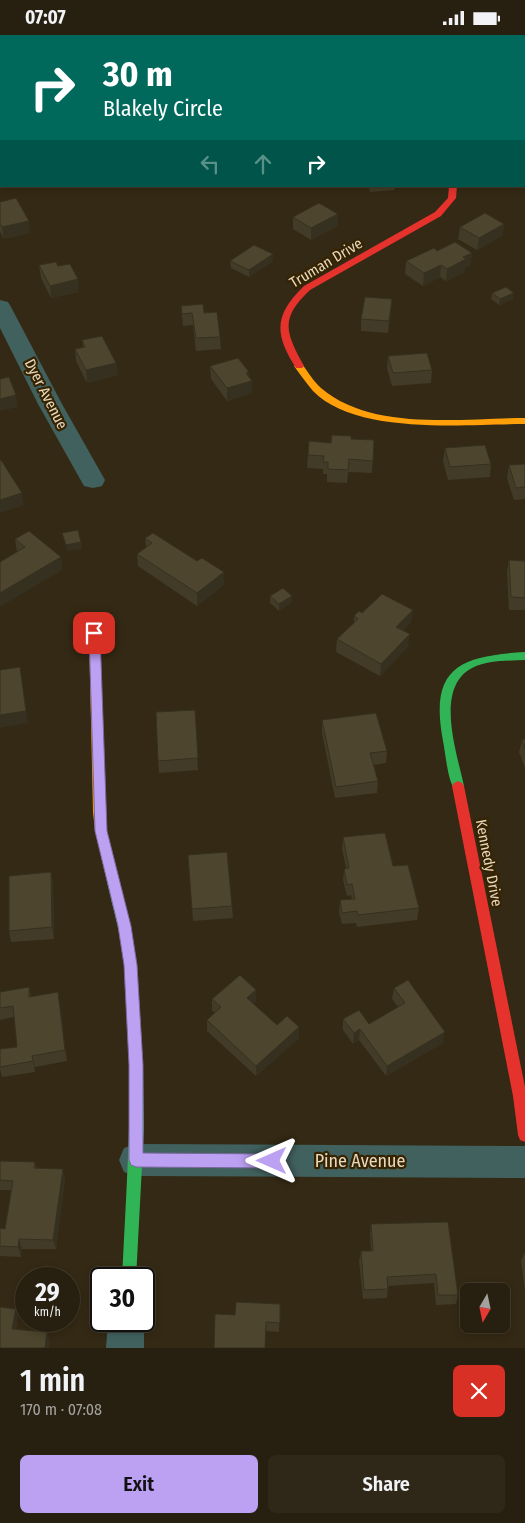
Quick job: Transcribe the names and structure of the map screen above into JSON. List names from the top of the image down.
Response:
{
  "streets": {
    "street": [
      "Truman Drive",
      "Dyer Avenue",
      "Kennedy Drive",
      "Pine Avenue"
    ]
  },
  "north": "bottom",
  "page": {
    "status": "07:07",
    "turn": ["30 m", "Blakely Circle"],
    "speed": "29 km/h",
    "limit": "30",
    "heading": ["1 min", "170 m · 07:08"],
    "buttons": ["Exit", "Share"]
  }
}
